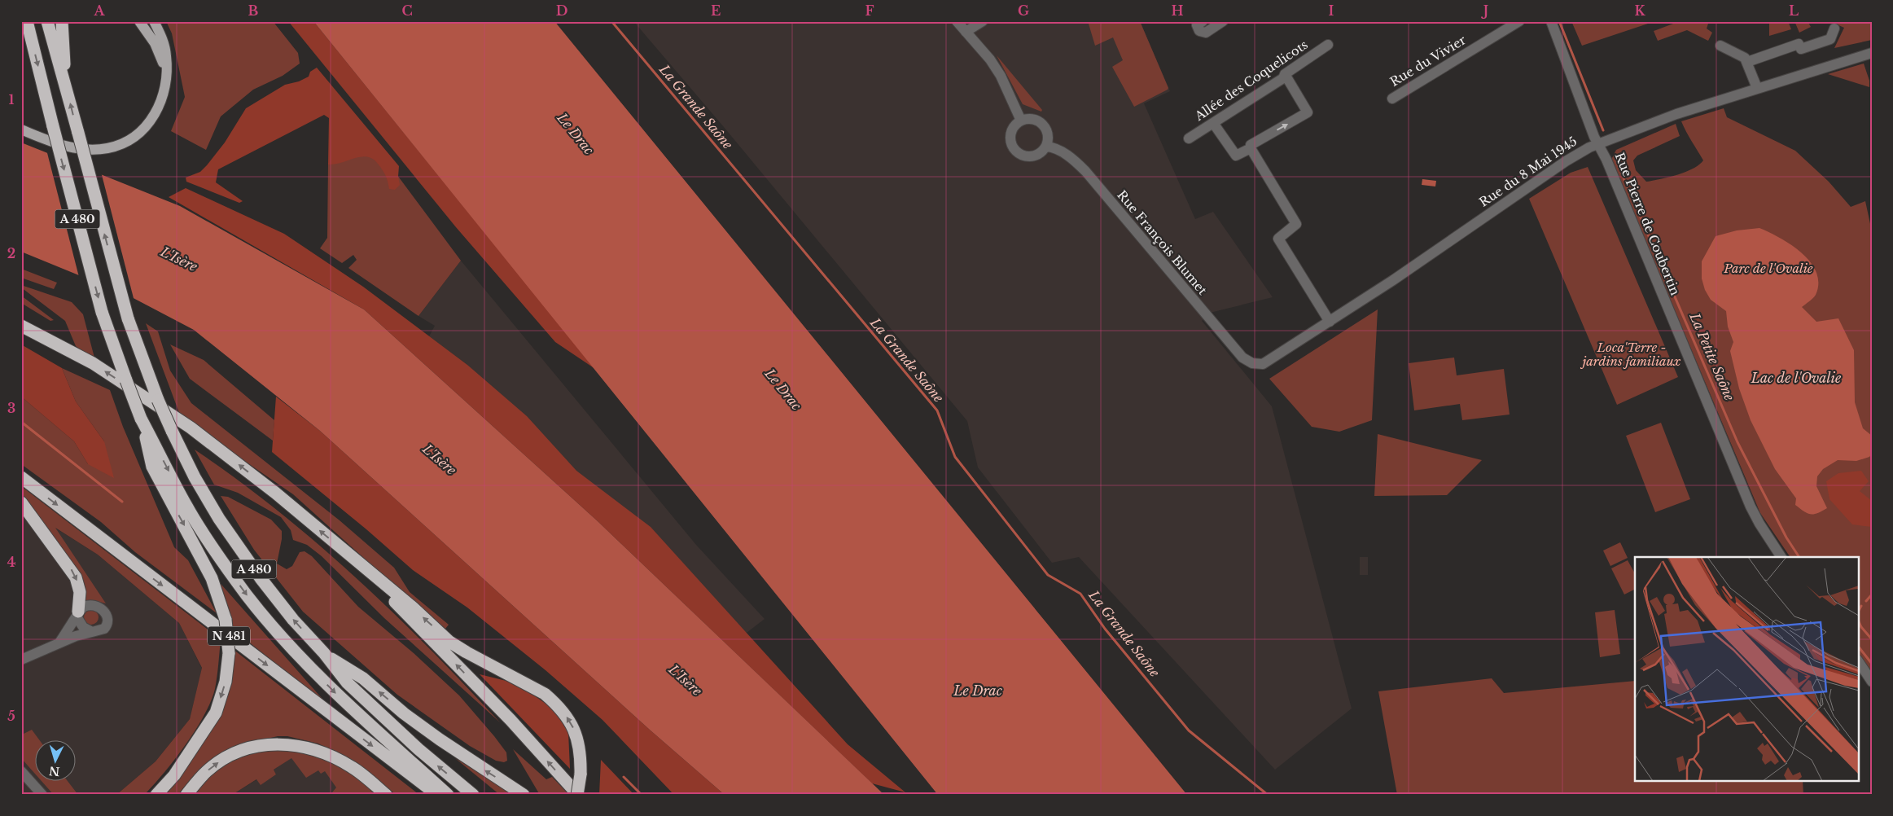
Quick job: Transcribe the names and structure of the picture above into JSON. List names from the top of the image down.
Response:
{
  "streets": {
    "highway": ["A 480", "N 481"],
    "street": [
      "Rue du Vivier",
      "Allée des Coquelicots",
      "Rue du 8 Mai 1945",
      "Rue Pierre de Coubertin",
      "Rue François Blumet"
    ]
  },
  "crossings": [
    ["Rue du 8 Mai 1945", "Rue Pierre de Coubertin"],
    ["Rue du 8 Mai 1945", "Rue François Blumet"]
  ],
  "water": [
    "La Grande Saône",
    "Le Drac",
    "L'Isère",
    "La Petite Saône",
    "Lac de l'Ovalie"
  ],
  "parks": ["Parc de l'Ovalie", "Loca'Terre - jardins familiaux"],
  "north": "bottom",
  "grid": {
    "columns": [
      "A",
      "B",
      "C",
      "D",
      "E",
      "F",
      "G",
      "H",
      "I",
      "J",
      "K",
      "L"
    ],
    "rows": [
      "1",
      "2",
      "3",
      "4",
      "5"
    ]
  }
}
